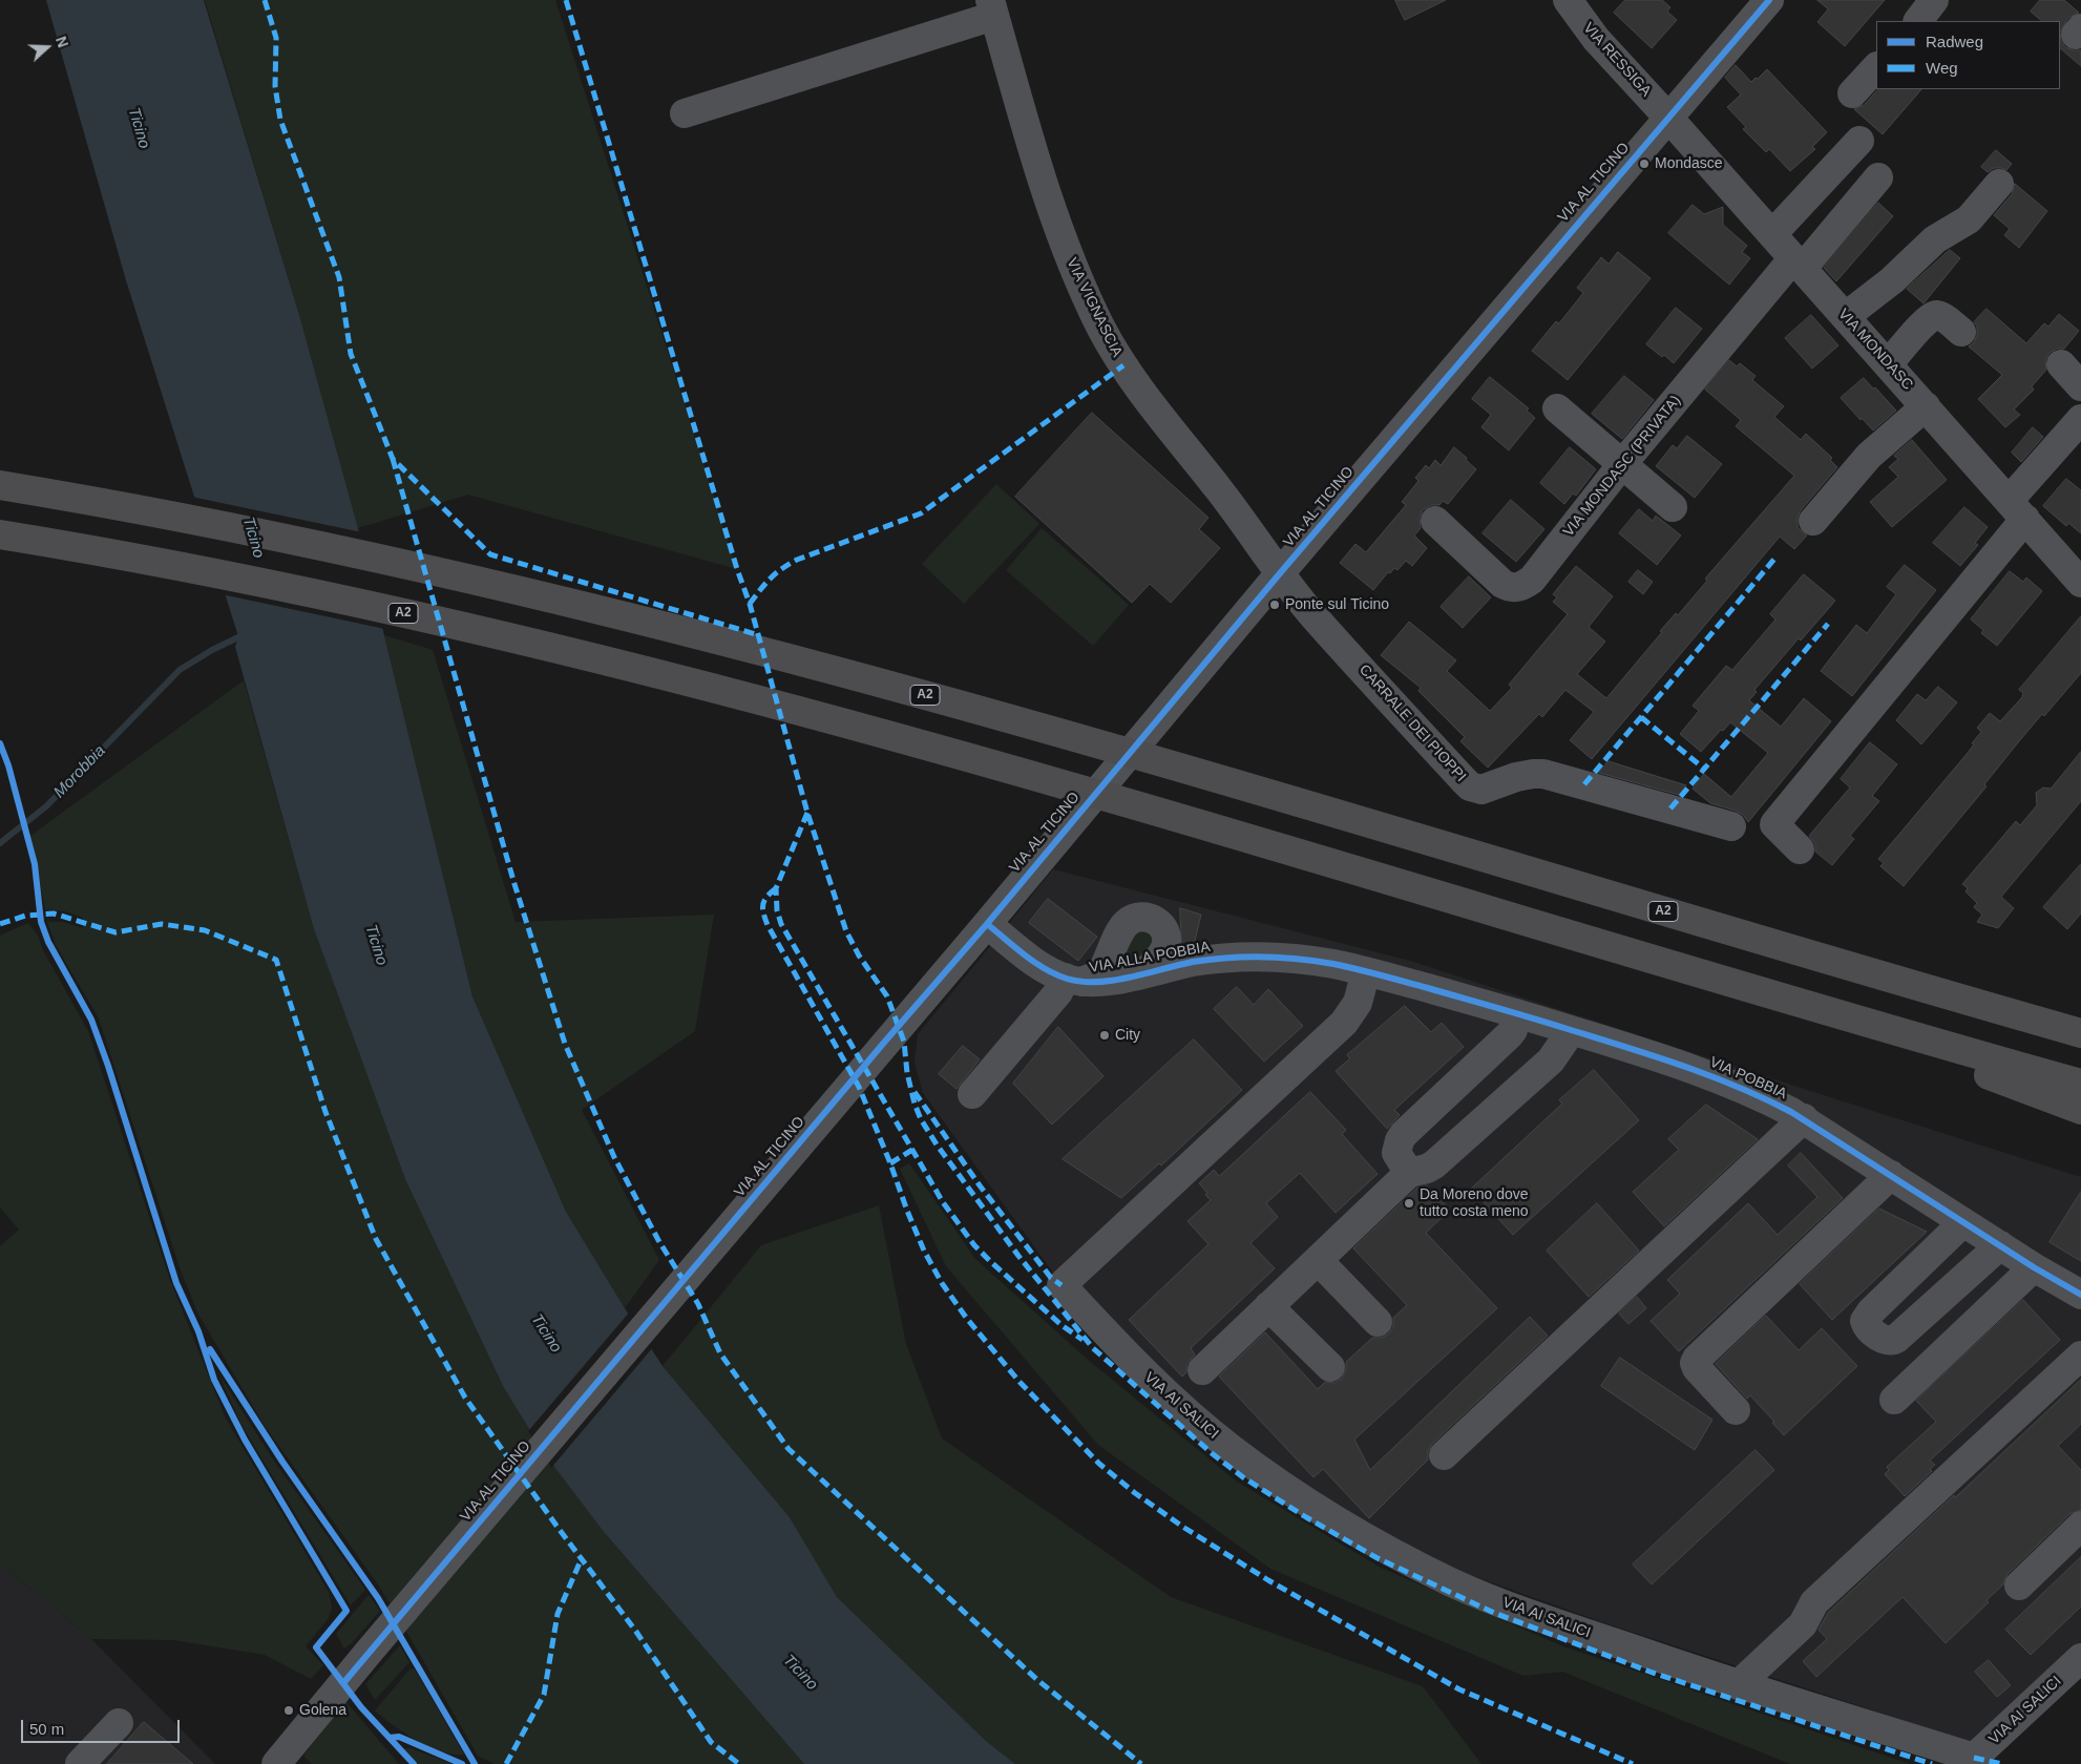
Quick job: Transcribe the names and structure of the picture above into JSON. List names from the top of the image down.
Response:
{
  "streets": {
    "highway": ["A2"],
    "street": [
      "VIA RESSIGA",
      "VIA AL TICINO",
      "VIA VIGNASCIA",
      "VIA MONDASC",
      "VIA MONDASC (PRIVATA)",
      "CARRALE DEI PIOPPI",
      "VIA ALLA POBBIA",
      "VIA POBBIA",
      "VIA AI SALICI"
    ]
  },
  "crossings": [
    ["VIA RESSIGA", "VIA AL TICINO"],
    ["VIA RESSIGA", "VIA MONDASC"],
    ["VIA AL TICINO", "VIA VIGNASCIA"],
    ["VIA AL TICINO", "VIA MONDASC"],
    ["VIA AL TICINO", "CARRALE DEI PIOPPI"],
    ["VIA AL TICINO", "VIA ALLA POBBIA"],
    ["VIA VIGNASCIA", "CARRALE DEI PIOPPI"],
    ["VIA MONDASC", "VIA MONDASC (PRIVATA)"],
    ["VIA ALLA POBBIA", "VIA POBBIA"],
    ["VIA ALLA POBBIA", "VIA AI SALICI"],
    ["VIA POBBIA", "VIA AI SALICI"]
  ],
  "water": ["Ticino", "Morobbia"],
  "places": [
    "Mondasce",
    "Ponte sul Ticino",
    "City",
    "Da Moreno dove tutto costa meno",
    "Golena"
  ],
  "legend": ["Radweg", "Weg"],
  "scale_bar": "50 m",
  "north": "right"
}
